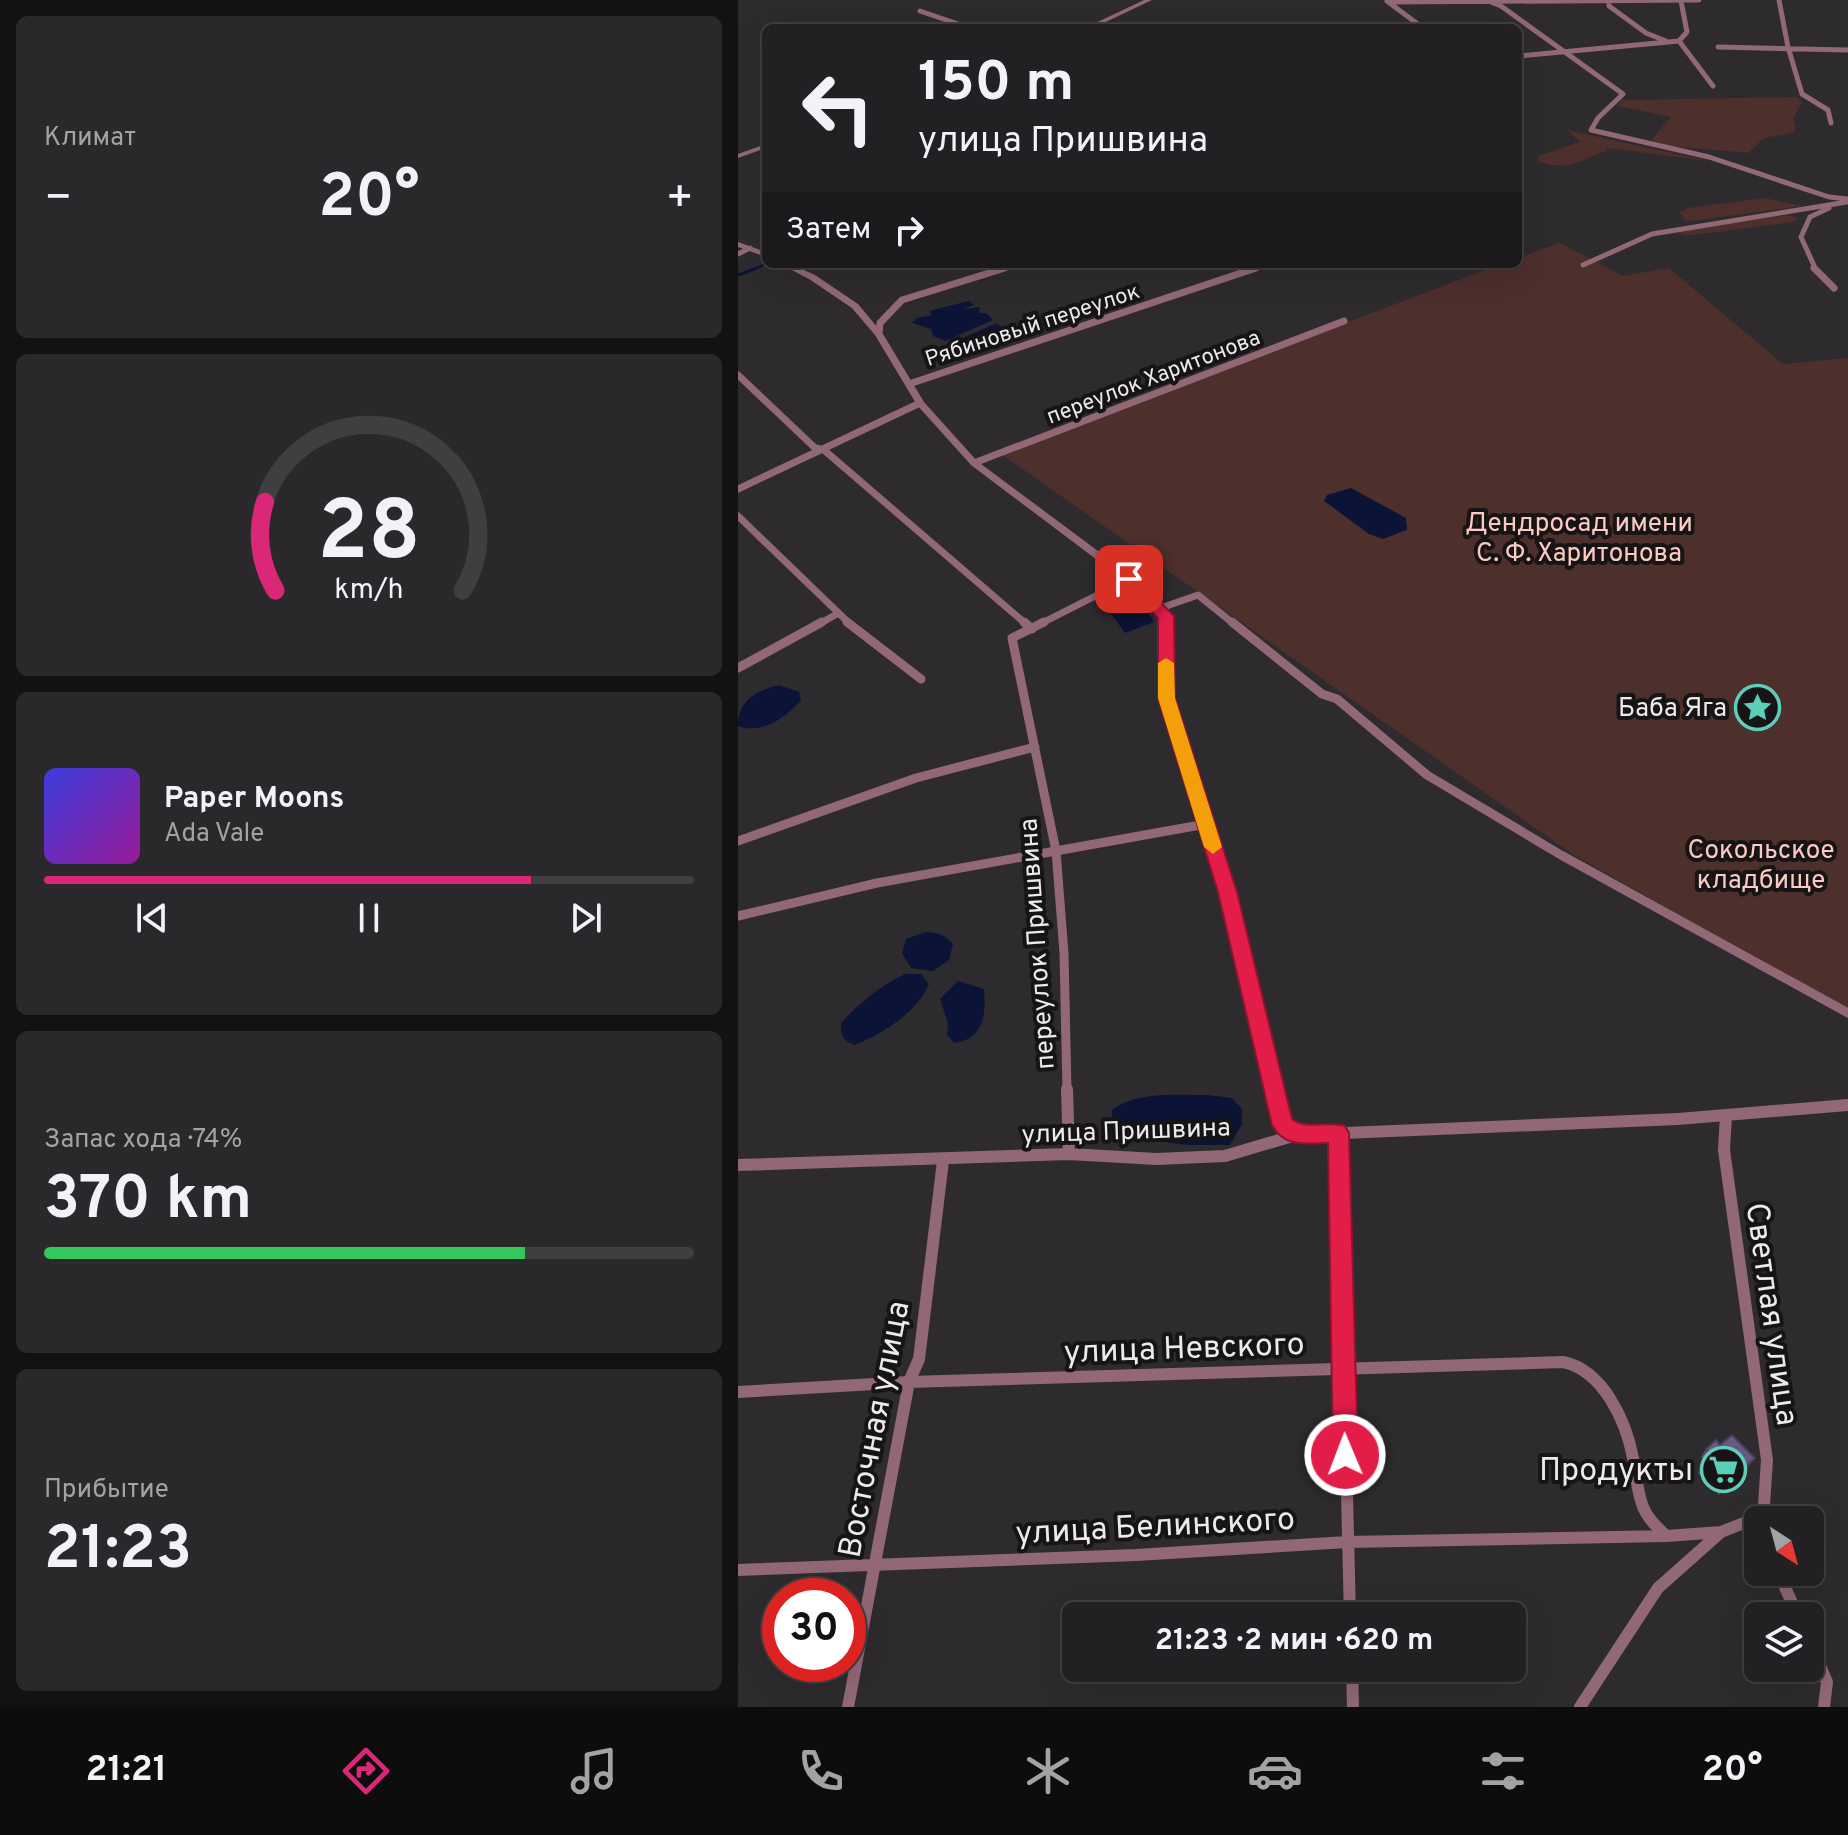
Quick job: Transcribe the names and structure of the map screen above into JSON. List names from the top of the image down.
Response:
{
  "streets": {
    "street": [
      "Рябиновый переулок",
      "переулок Харитонова",
      "переулок Пришвина",
      "улица Пришвина",
      "Светлая улица",
      "улица Невского",
      "Восточная улица",
      "улица Белинского"
    ]
  },
  "crossings": [
    ["переулок Пришвина", "улица Пришвина"],
    ["улица Пришвина", "Светлая улица"],
    ["улица Пришвина", "Восточная улица"],
    ["улица Невского", "Восточная улица"],
    ["улица Невского", "улица Белинского"],
    ["Восточная улица", "улица Белинского"]
  ],
  "parks": ["Дендросад имени С. Ф. Харитонова", "Сокольское кладбище"],
  "places": {
    "place": ["Баба Яга"],
    "supermarket": ["Продукты"]
  },
  "north": "bottom right",
  "page": {
    "tile": [
      "Климат",
      ["Запас хода · 74%", "370 km"],
      ["Прибытие", "21:23"]
    ],
    "turn": ["150 m", "улица Пришвина"],
    "heat": ["−", "20°", "+"],
    "then": "Затем",
    "song": ["Paper Moons", "Ada Vale"],
    "limit": "30",
    "trip": "21:23 · 2 мин · 620 m",
    "tabs": ["21:21", "20°"],
    "gauge": ["28", "km/h"]
  }
}
